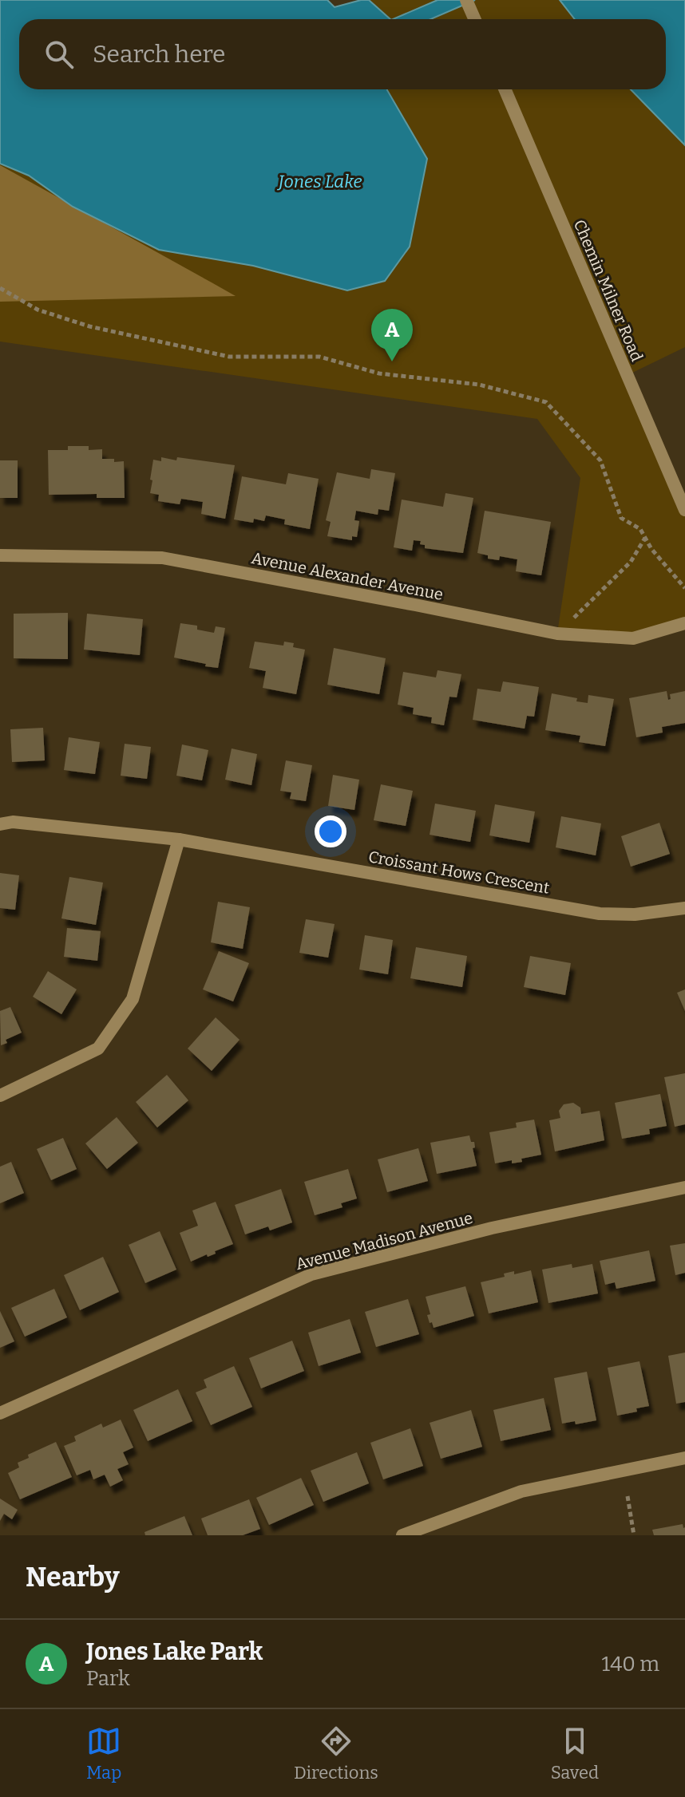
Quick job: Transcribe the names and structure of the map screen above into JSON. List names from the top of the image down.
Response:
{
  "streets": {
    "street": [
      "Chemin Milner Road",
      "Avenue Alexander Avenue",
      "Croissant Hows Crescent",
      "Avenue Madison Avenue"
    ]
  },
  "water": ["Jones Lake"],
  "page": {
    "search": "Search here",
    "pins": "A",
    "heading": "Nearby",
    "list": [
      {
        "mark": "A",
        "name": "Jones Lake Park",
        "note": "Park",
        "value": "140 m"
      }
    ],
    "nav": ["Map", "Directions", "Saved"]
  }
}
